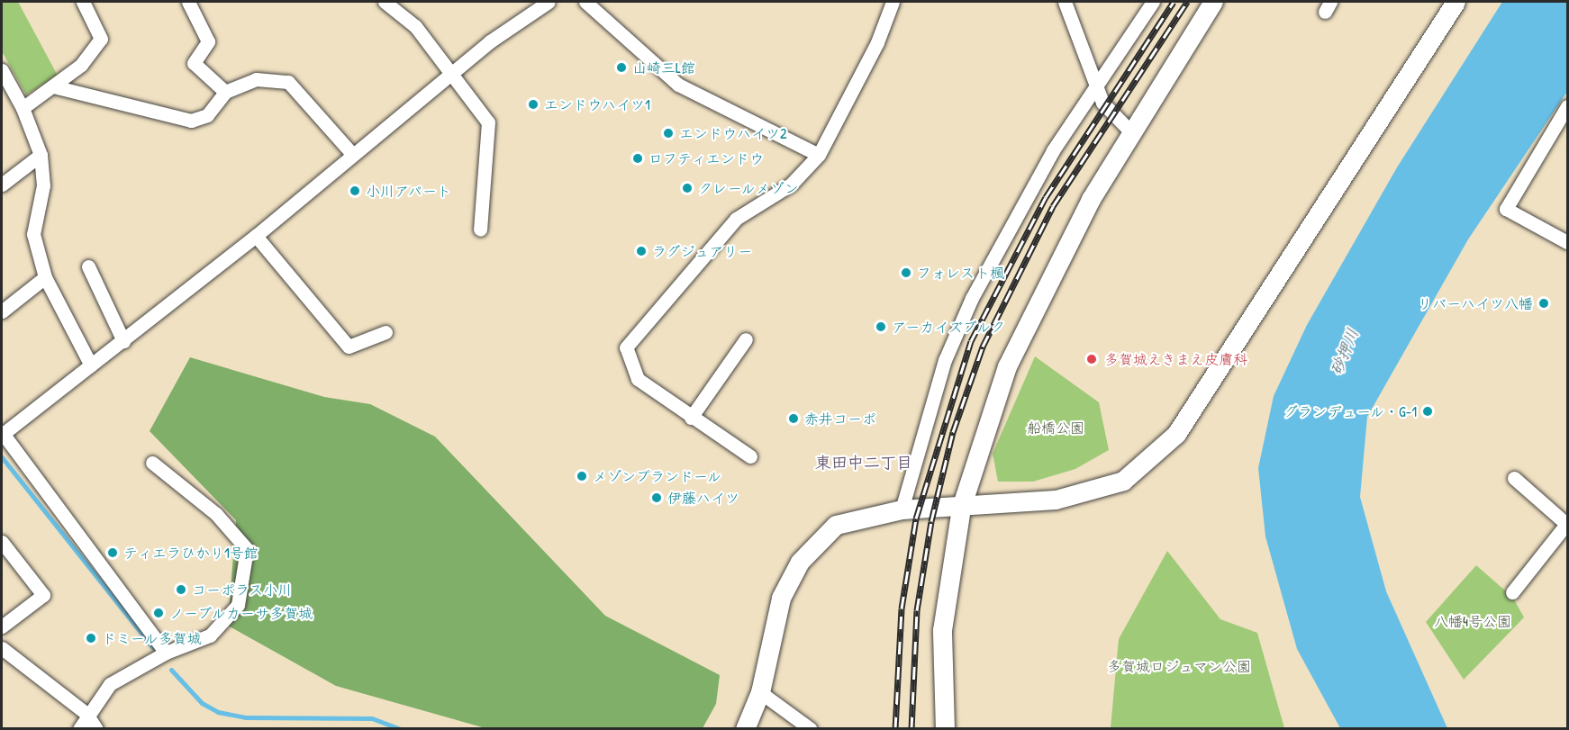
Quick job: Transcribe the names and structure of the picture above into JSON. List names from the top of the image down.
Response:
{
  "districts": ["東田中二丁目"],
  "water": ["砂押川"],
  "parks": ["船橋公園", "八幡4号公園", "多賀城ロジュマン公園"],
  "places": [
    "山崎三L館",
    "エンドウハイツ1",
    "エンドウハイツ2",
    "ロフティエンドウ",
    "クレールメゾン",
    "小川アパート",
    "ラグジュアリー",
    "フォレスト楓",
    "リバーハイツ八幡",
    "アーカイズブルク",
    "多賀城えきまえ皮膚科",
    "グランデュール・G-1",
    "赤井コーポ",
    "メゾンプランドール",
    "伊藤ハイツ",
    "ティエラひかり1号館",
    "コーポラス小川",
    "ノーブルカーサ多賀城",
    "ドミール多賀城"
  ]
}
